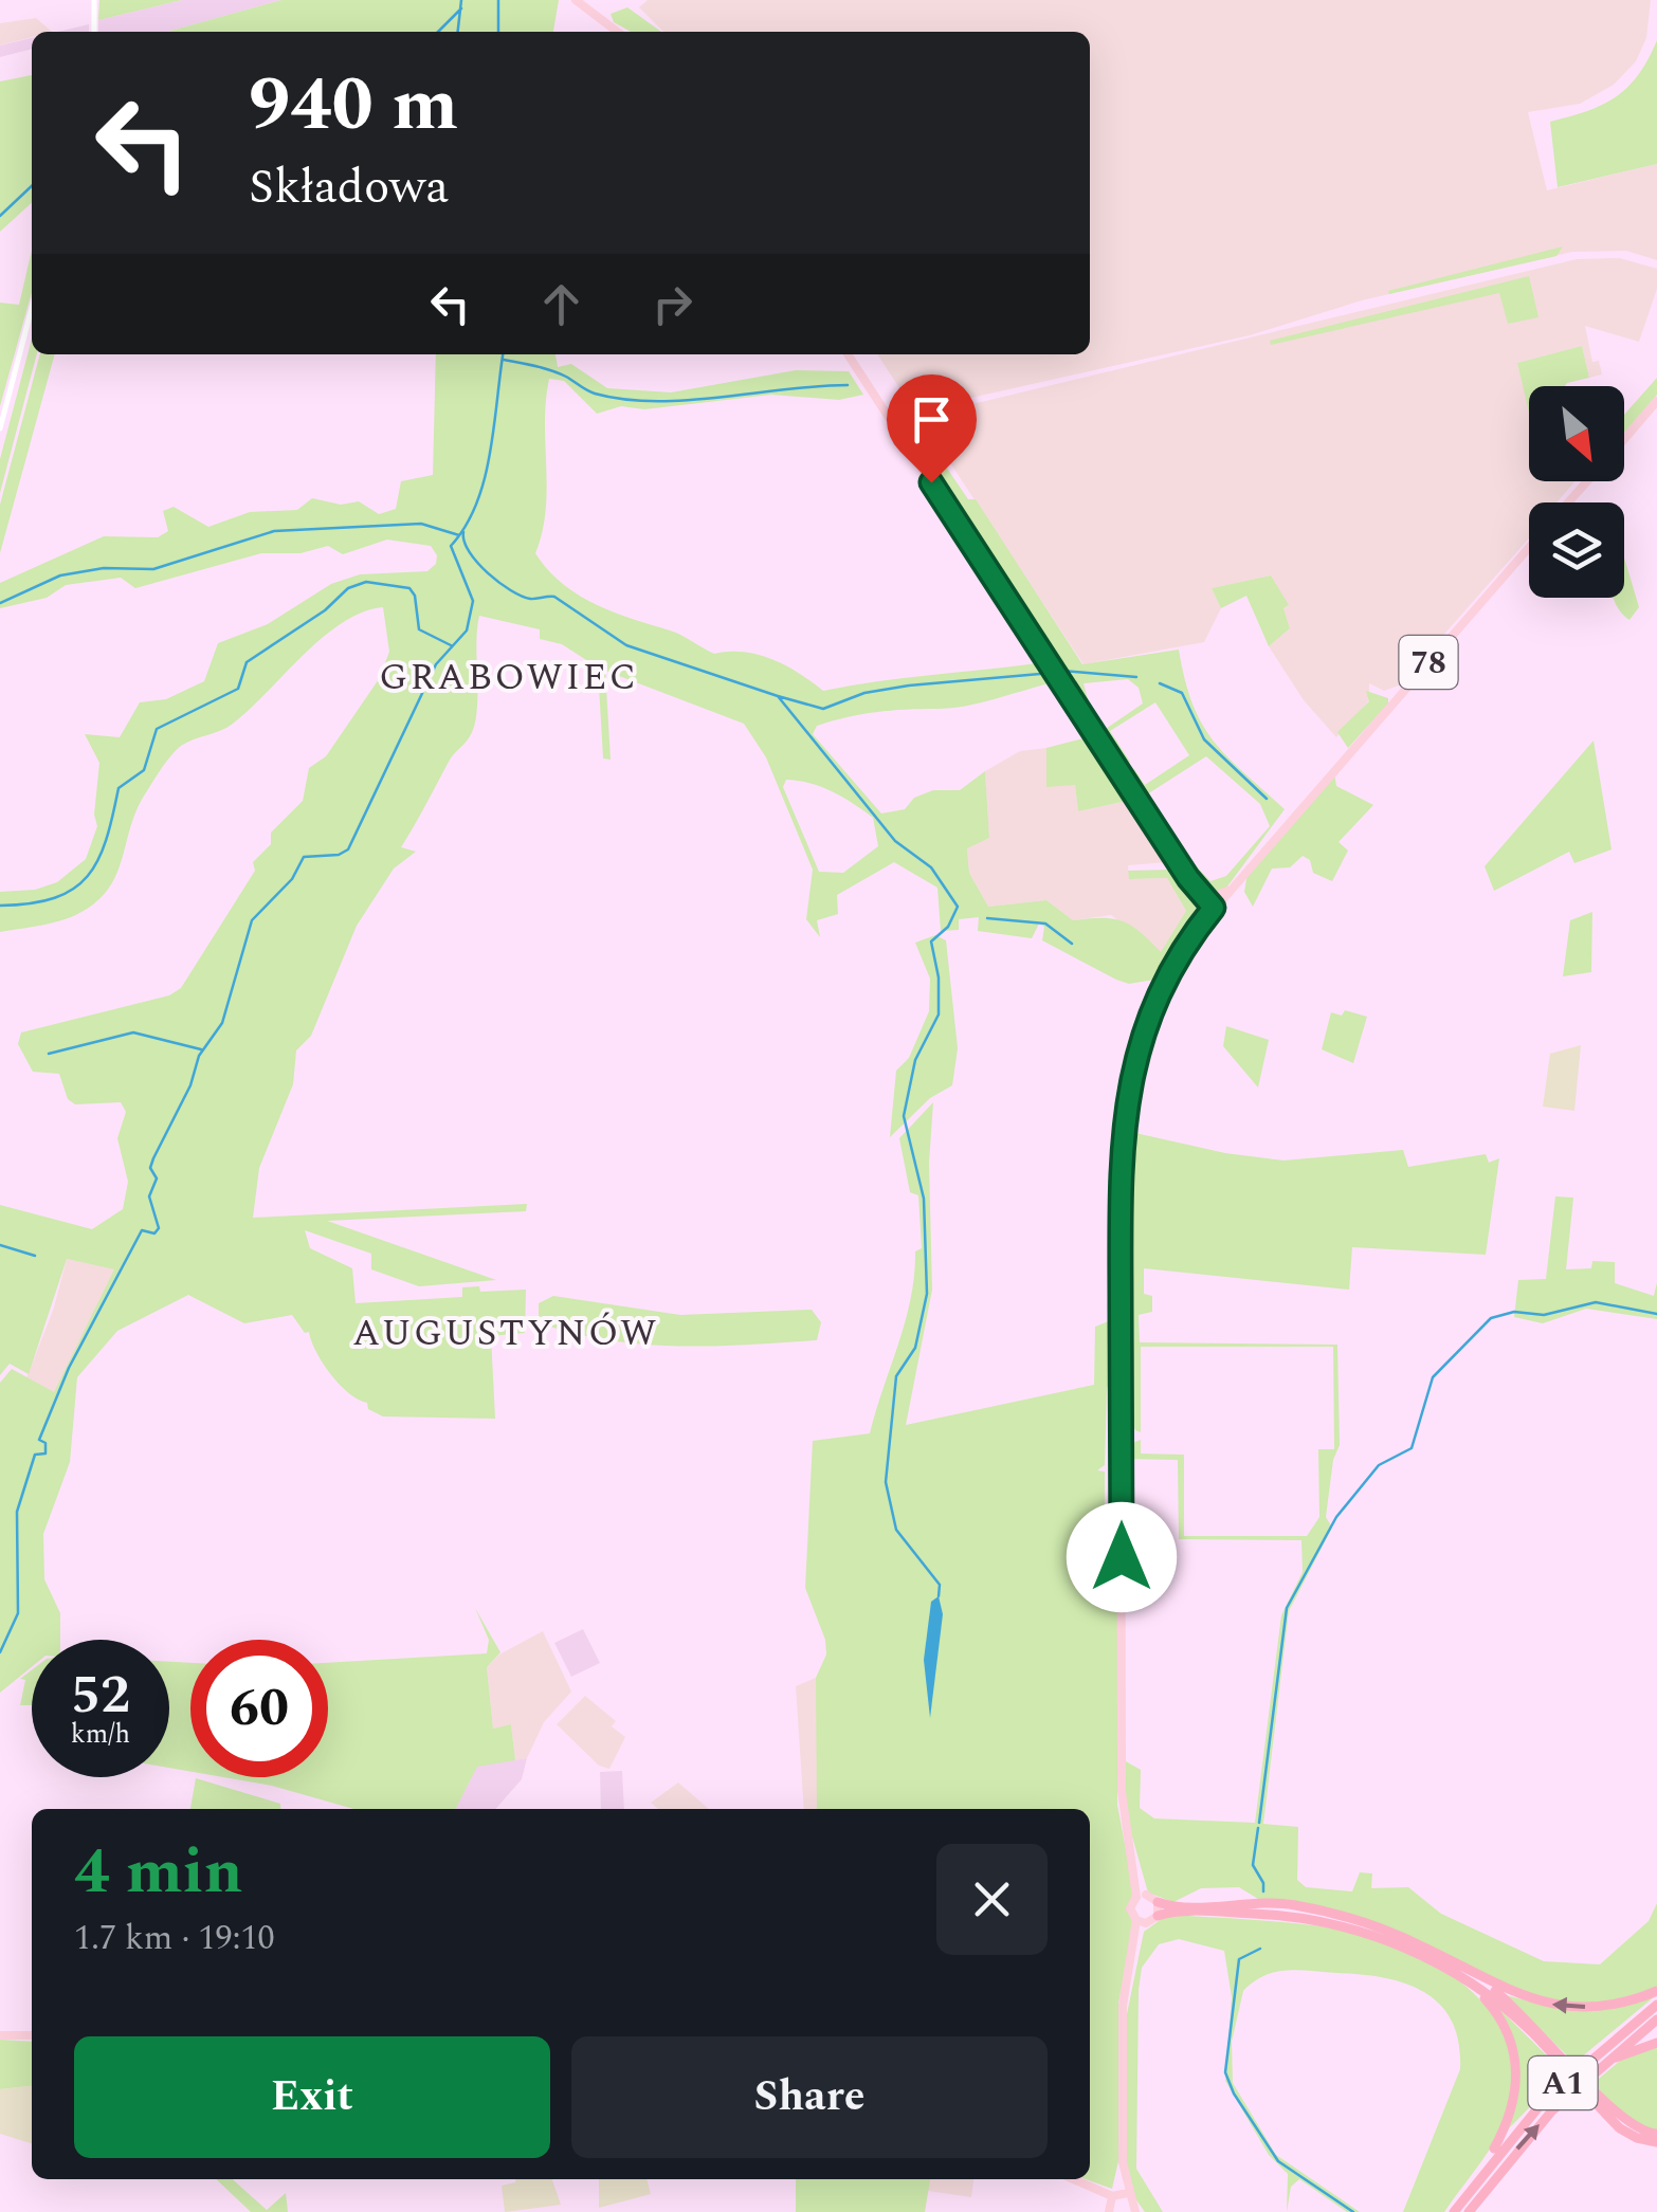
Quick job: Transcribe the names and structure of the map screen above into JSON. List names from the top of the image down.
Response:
{
  "streets": {
    "highway": ["A1"],
    "main road": ["78"]
  },
  "districts": ["GRABOWIEC", "AUGUSTYNÓW"],
  "north": "bottom right",
  "page": {
    "turn": ["940 m", "Składowa"],
    "speed": "52 km/h",
    "limit": "60",
    "heading": ["4 min", "1.7 km · 19:10"],
    "buttons": ["Exit", "Share"]
  }
}
